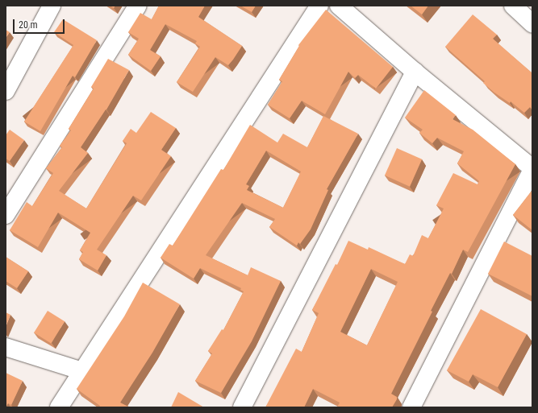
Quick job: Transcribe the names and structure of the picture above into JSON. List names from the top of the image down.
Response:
{
  "scale_bar": "20 m"
}
